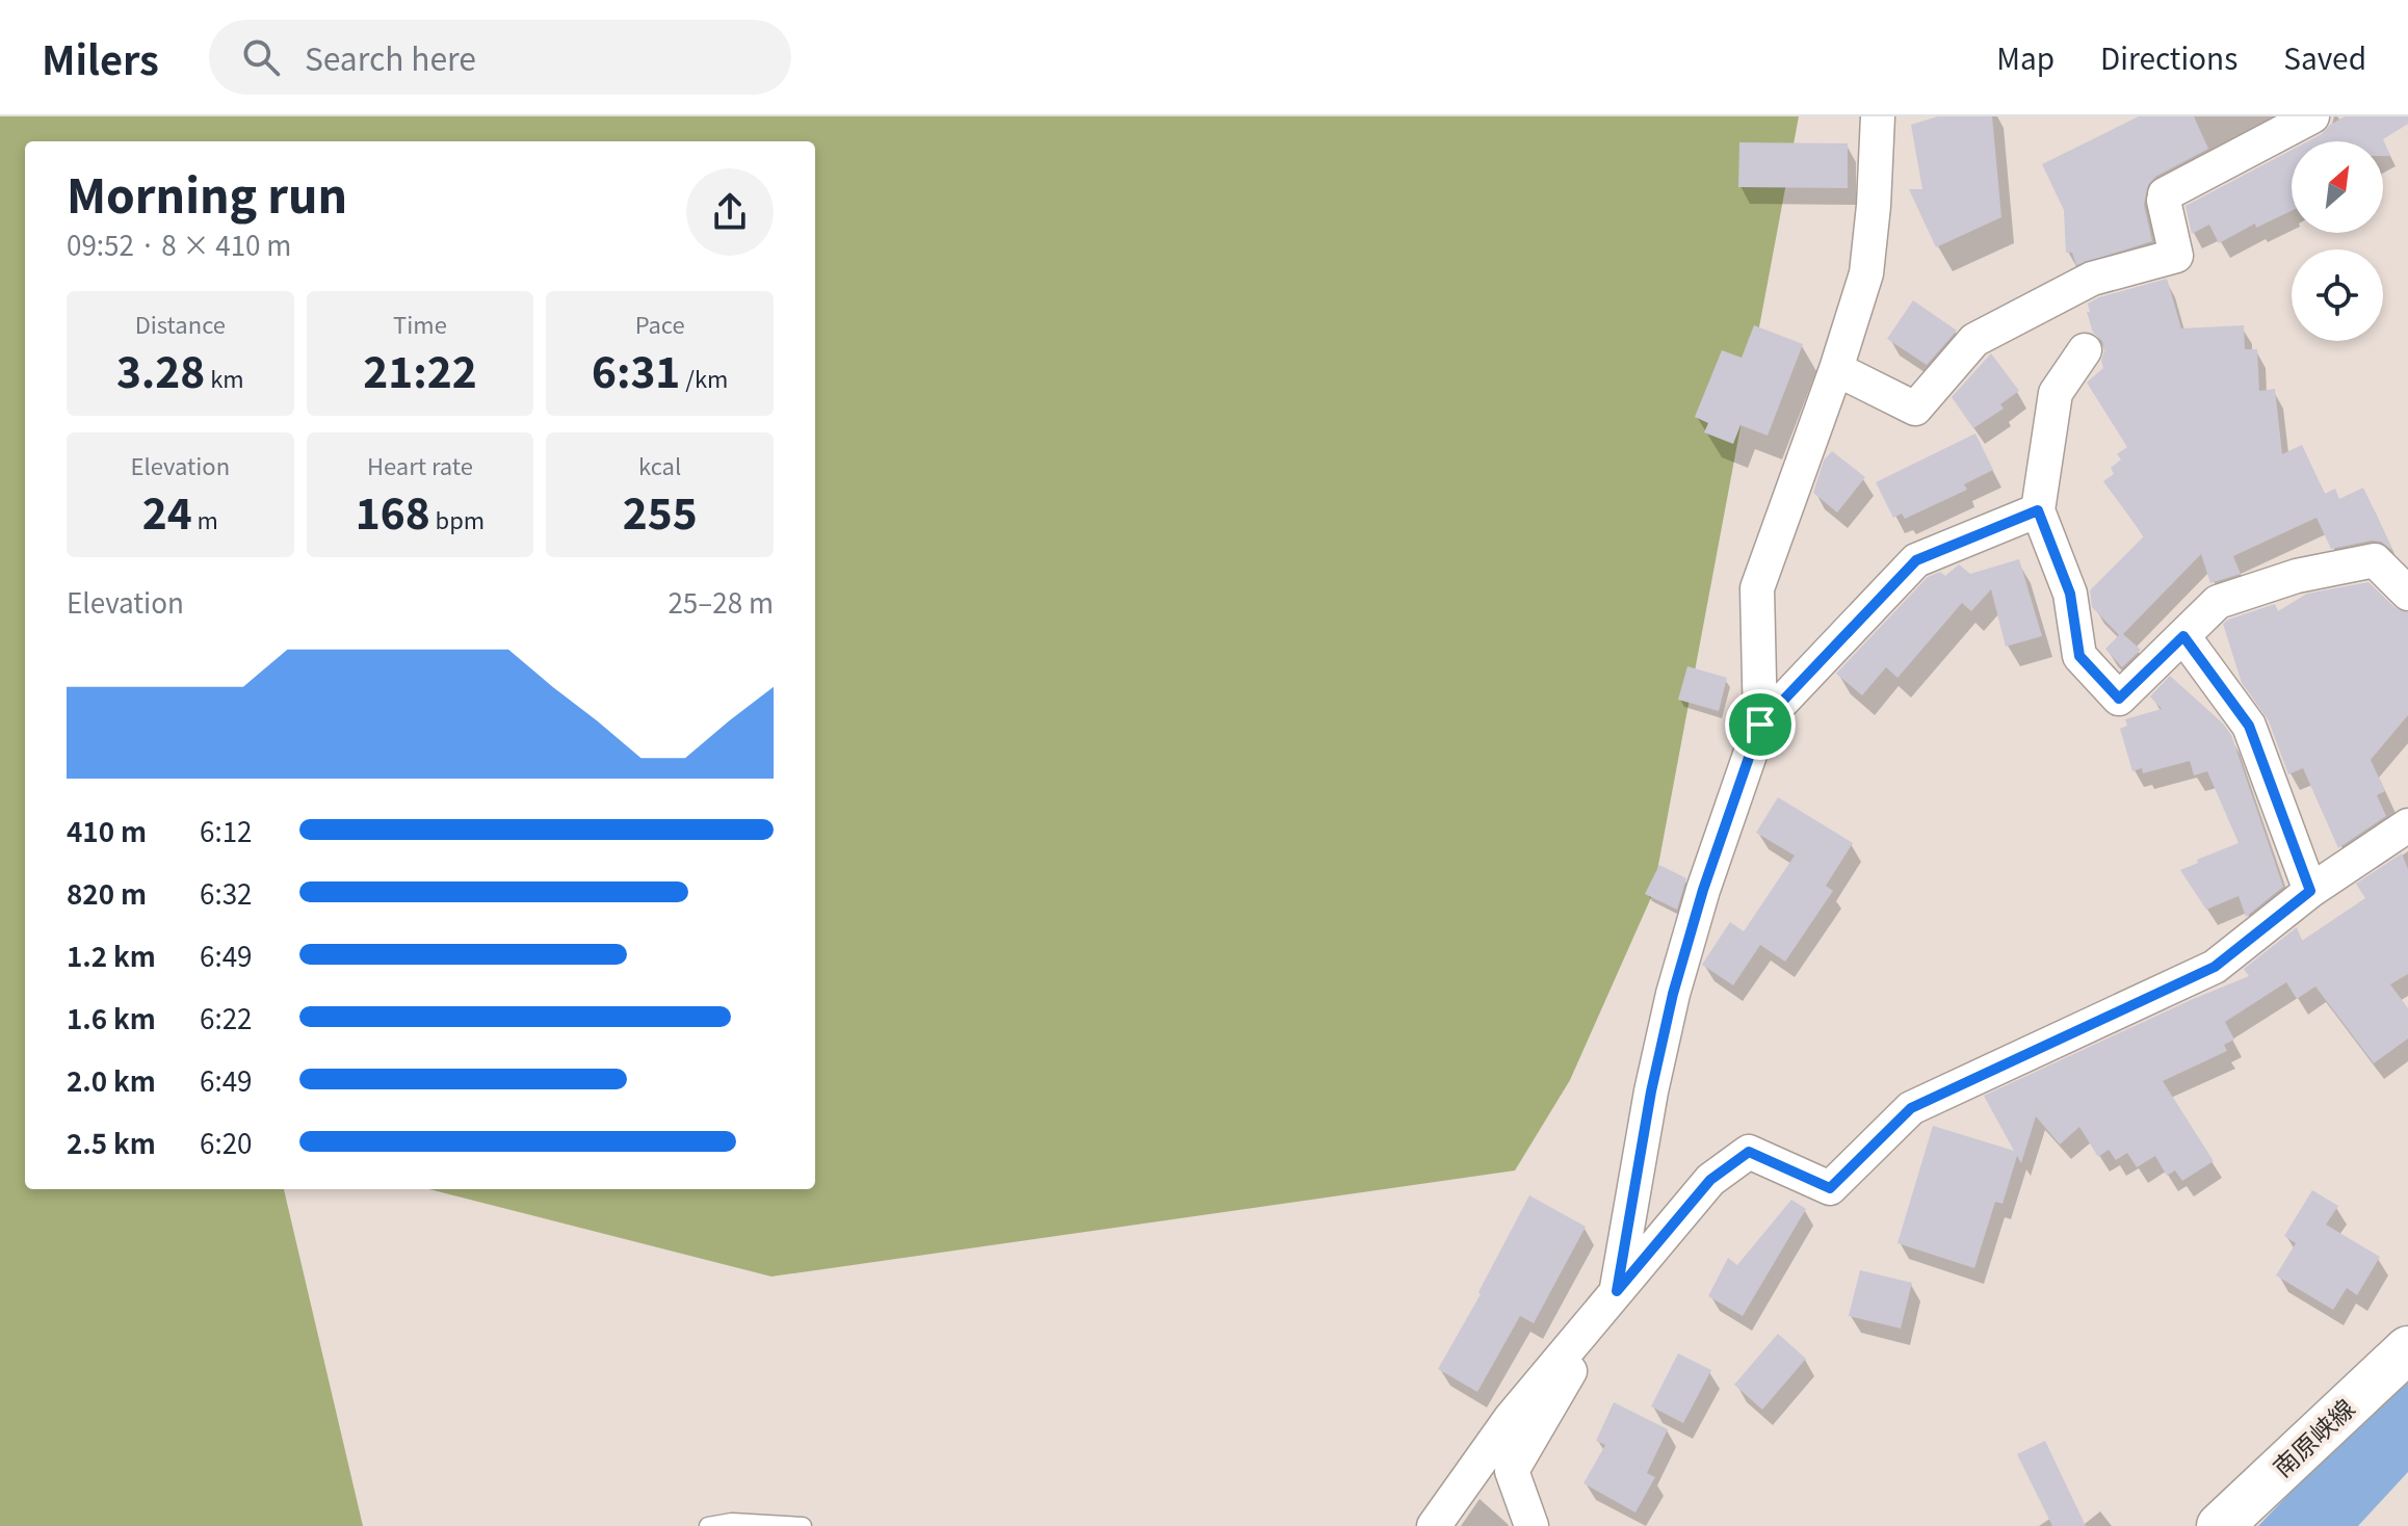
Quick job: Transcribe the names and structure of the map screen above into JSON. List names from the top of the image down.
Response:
{
  "streets": {
    "main road": ["南原峡線"]
  },
  "north": "top right",
  "page": {
    "header": "Milers",
    "search": "Search here",
    "nav": ["Map", "Directions", "Saved"],
    "heading": ["Morning run", "09:52 · 8 × 410 m"],
    "stats": [
      ["Distance", "3.28 km"],
      ["Time", "21:22"],
      ["Pace", "6:31 /km"],
      ["Elevation", "24 m"],
      ["Heart rate", "168 bpm"],
      ["kcal", "255"]
    ],
    "chart": ["Elevation", "25–28 m"],
    "list": [
      {
        "name": "410 m",
        "note": "6:12"
      },
      {
        "name": "820 m",
        "note": "6:32"
      },
      {
        "name": "1.2 km",
        "note": "6:49"
      },
      {
        "name": "1.6 km",
        "note": "6:22"
      },
      {
        "name": "2.0 km",
        "note": "6:49"
      },
      {
        "name": "2.5 km",
        "note": "6:20"
      }
    ]
  }
}
